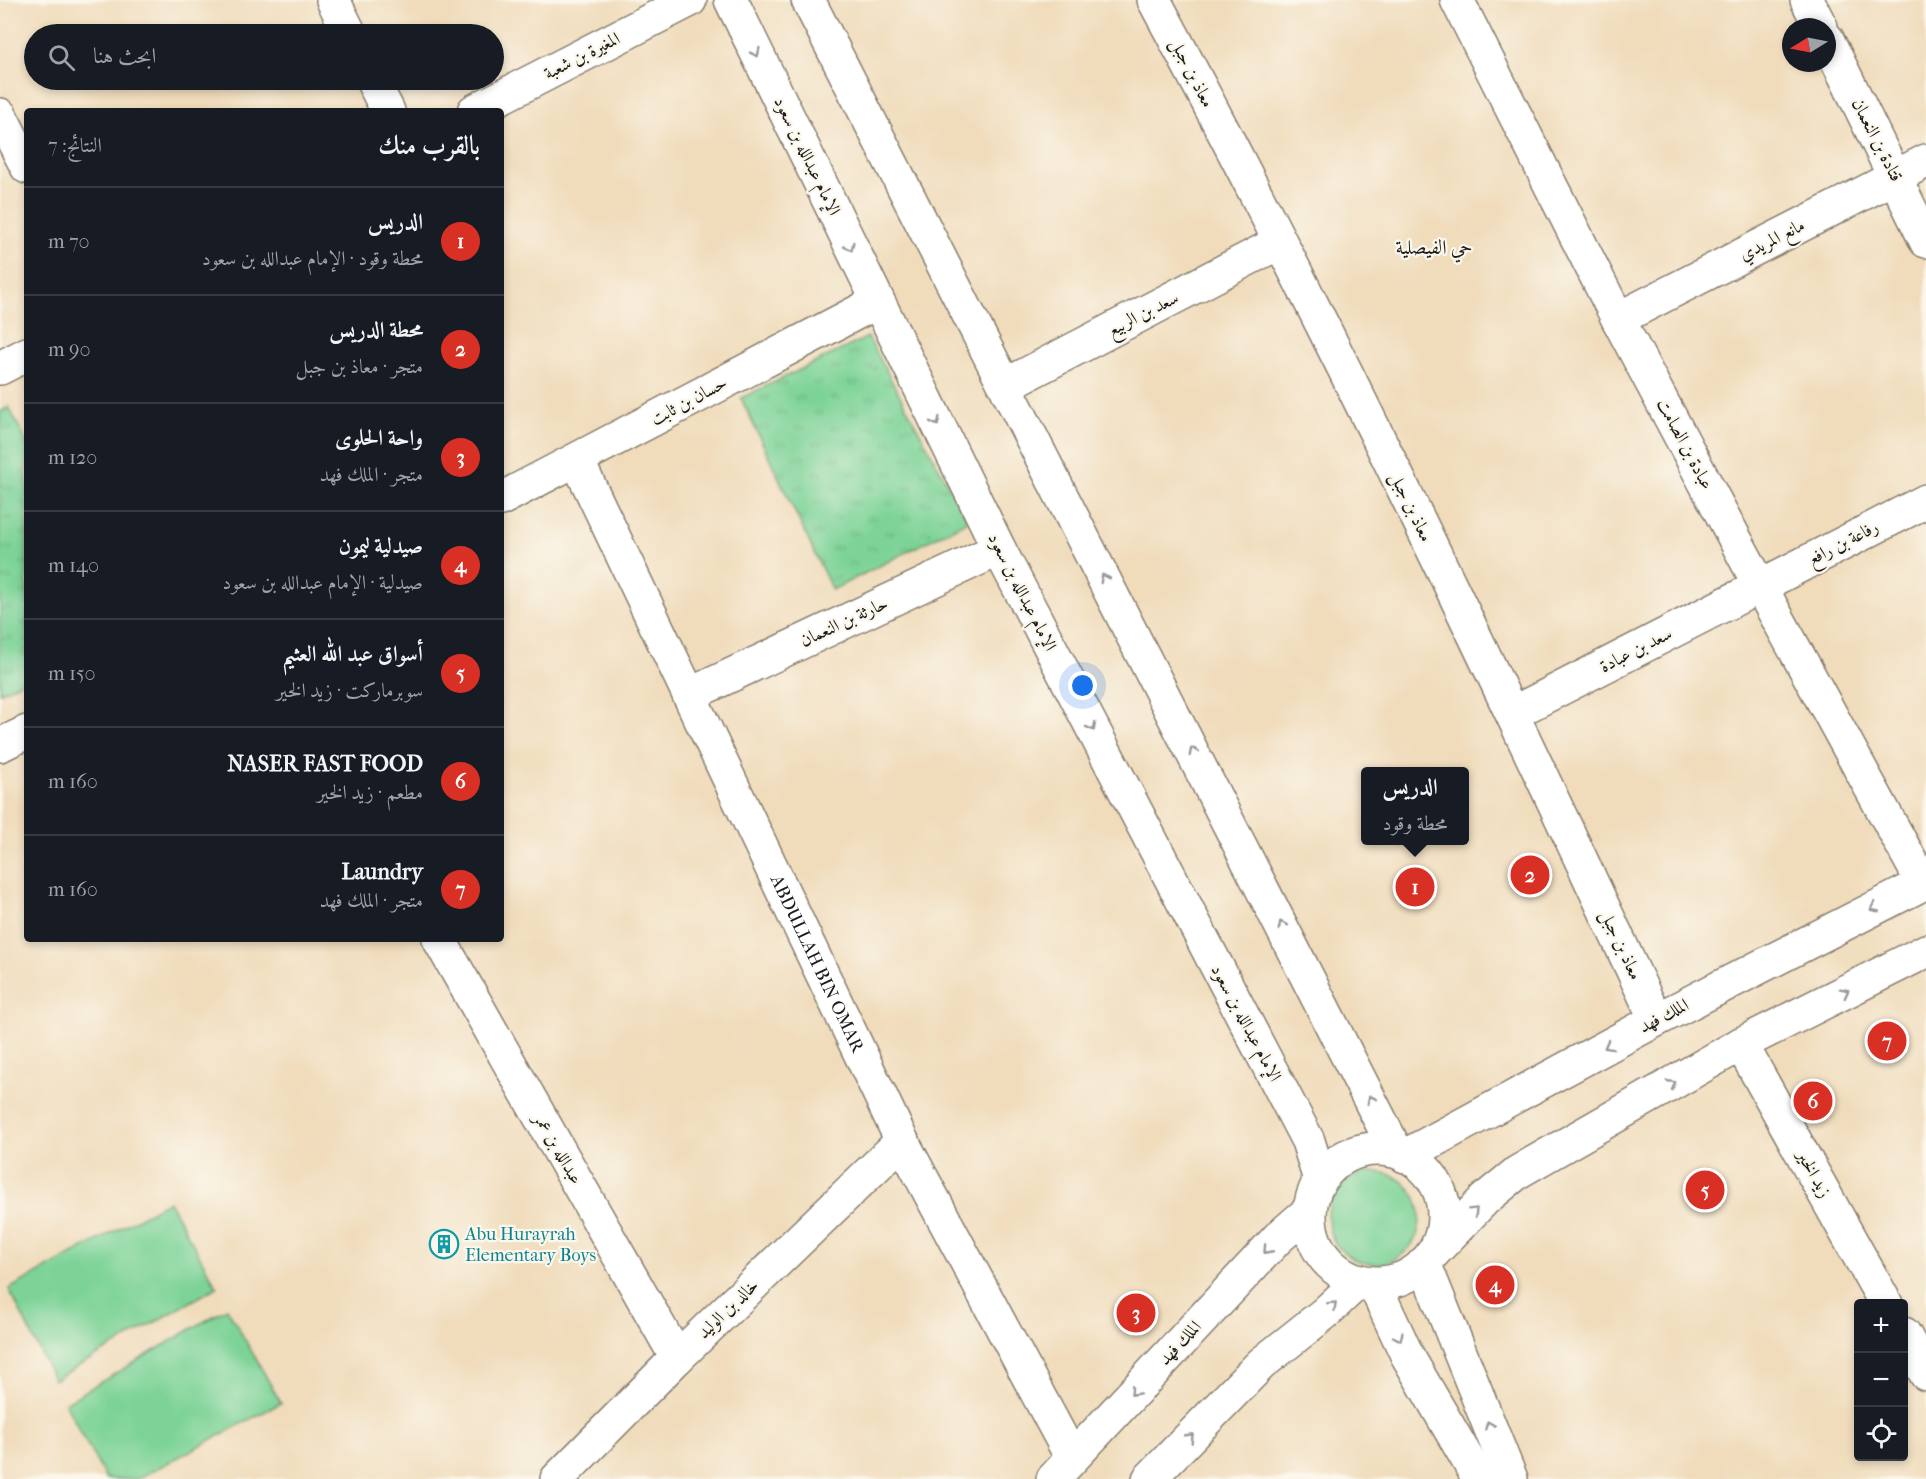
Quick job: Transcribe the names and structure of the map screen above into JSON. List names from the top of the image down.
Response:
{
  "streets": {
    "street": [
      "المغيرة بن شعبة",
      "معاذ بن جبل",
      "قتادة بن النعمان",
      "الإمام عبدالله بن سعود",
      "مانع المريدي",
      "سعد بن الربيع",
      "حسان بن ثابت",
      "عبادة بن الصامت",
      "رفاعة بن رافع",
      "حارثة بن النعمان",
      "سعد بن عبادة",
      "ABDULLAH BIN OMAR",
      "الملك فهد",
      "عبدالله بن عمر",
      "زيد الخير",
      "خالد بن الوليد"
    ]
  },
  "crossings": [
    ["معاذ بن جبل", "سعد بن الربيع"],
    ["معاذ بن جبل", "سعد بن عبادة"],
    ["معاذ بن جبل", "الملك فهد"],
    ["قتادة بن النعمان", "مانع المريدي"],
    ["الإمام عبدالله بن سعود", "حسان بن ثابت"],
    ["الإمام عبدالله بن سعود", "حارثة بن النعمان"],
    ["الإمام عبدالله بن سعود", "الملك فهد"],
    ["مانع المريدي", "عبادة بن الصامت"],
    ["حسان بن ثابت", "ABDULLAH BIN OMAR"],
    ["عبادة بن الصامت", "رفاعة بن رافع"],
    ["عبادة بن الصامت", "سعد بن عبادة"],
    ["عبادة بن الصامت", "الملك فهد"],
    ["رفاعة بن رافع", "سعد بن عبادة"],
    ["حارثة بن النعمان", "ABDULLAH BIN OMAR"],
    ["ABDULLAH BIN OMAR", "الملك فهد"],
    ["ABDULLAH BIN OMAR", "خالد بن الوليد"],
    ["عبدالله بن عمر", "خالد بن الوليد"]
  ],
  "districts": ["حي الفيصلية"],
  "places": {
    "building": ["Abu Hurayrah Elementary Boys"]
  },
  "north": "left",
  "page": {
    "search": "ابحث هنا",
    "heading": ["بالقرب منك", "النتائج: 7"],
    "list": [
      {
        "mark": "1",
        "name": "الدريس",
        "note": "محطة وقود · الإمام عبدالله بن سعود",
        "value": "70 m"
      },
      {
        "mark": "2",
        "name": "محطة الدريس",
        "note": "متجر · معاذ بن جبل",
        "value": "90 m"
      },
      {
        "mark": "3",
        "name": "واحة الحلوى",
        "note": "متجر · الملك فهد",
        "value": "120 m"
      },
      {
        "mark": "4",
        "name": "صيدلية ليمون",
        "note": "صيدلية · الإمام عبدالله بن سعود",
        "value": "140 m"
      },
      {
        "mark": "5",
        "name": "أسواق عبد الله العثيم",
        "note": "سوبرماركت · زيد الخير",
        "value": "150 m"
      },
      {
        "mark": "6",
        "name": "NASER FAST FOOD",
        "note": "مطعم · زيد الخير",
        "value": "160 m"
      },
      {
        "mark": "7",
        "name": "Laundry",
        "note": "متجر · الملك فهد",
        "value": "160 m"
      }
    ],
    "popup": ["الدريس", "محطة وقود"],
    "pins": [
      "2",
      "1",
      "7",
      "6",
      "5",
      "4",
      "3"
    ],
    "map_buttons": ["+", "−"]
  }
}
